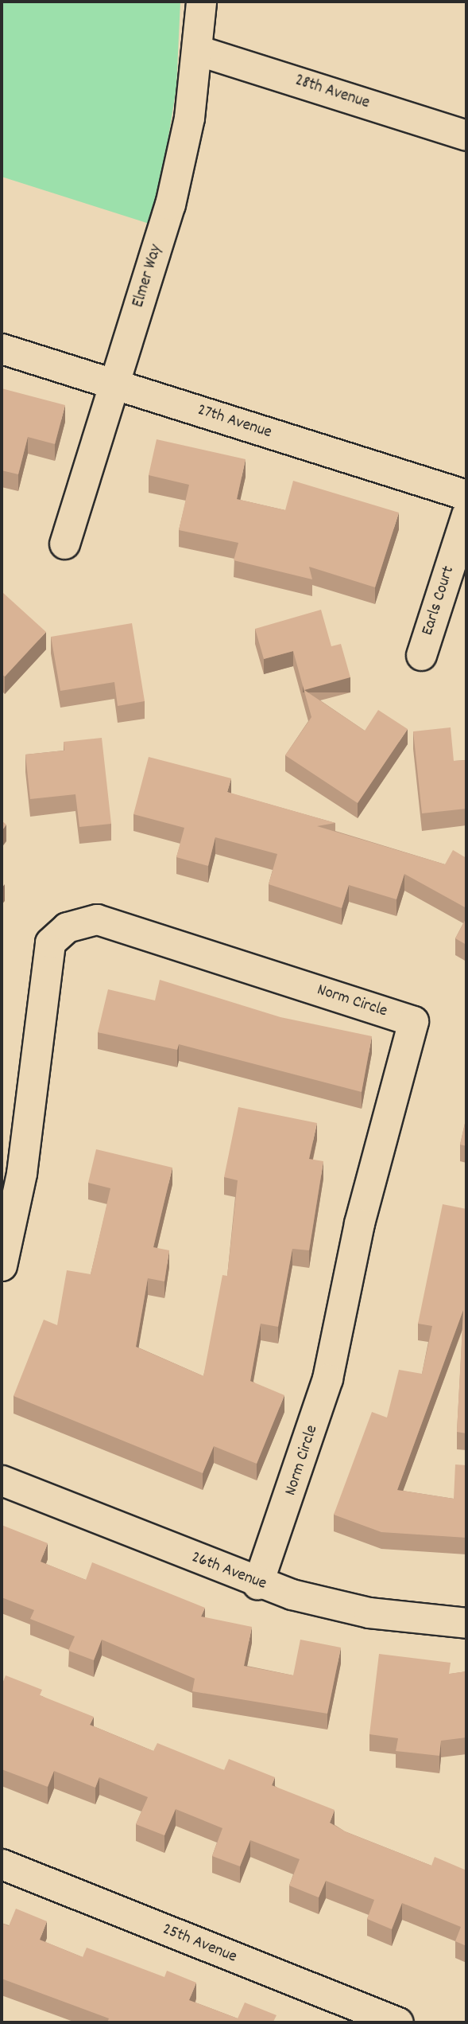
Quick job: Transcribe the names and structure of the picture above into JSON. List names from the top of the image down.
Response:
{
  "streets": {
    "street": [
      "28th Avenue",
      "Elmer Way",
      "27th Avenue",
      "Earls Court",
      "Norm Circle",
      "26th Avenue",
      "25th Avenue"
    ]
  },
  "crossings": [
    ["28th Avenue", "Elmer Way"],
    ["Elmer Way", "27th Avenue"],
    ["Norm Circle", "26th Avenue"]
  ]
}
